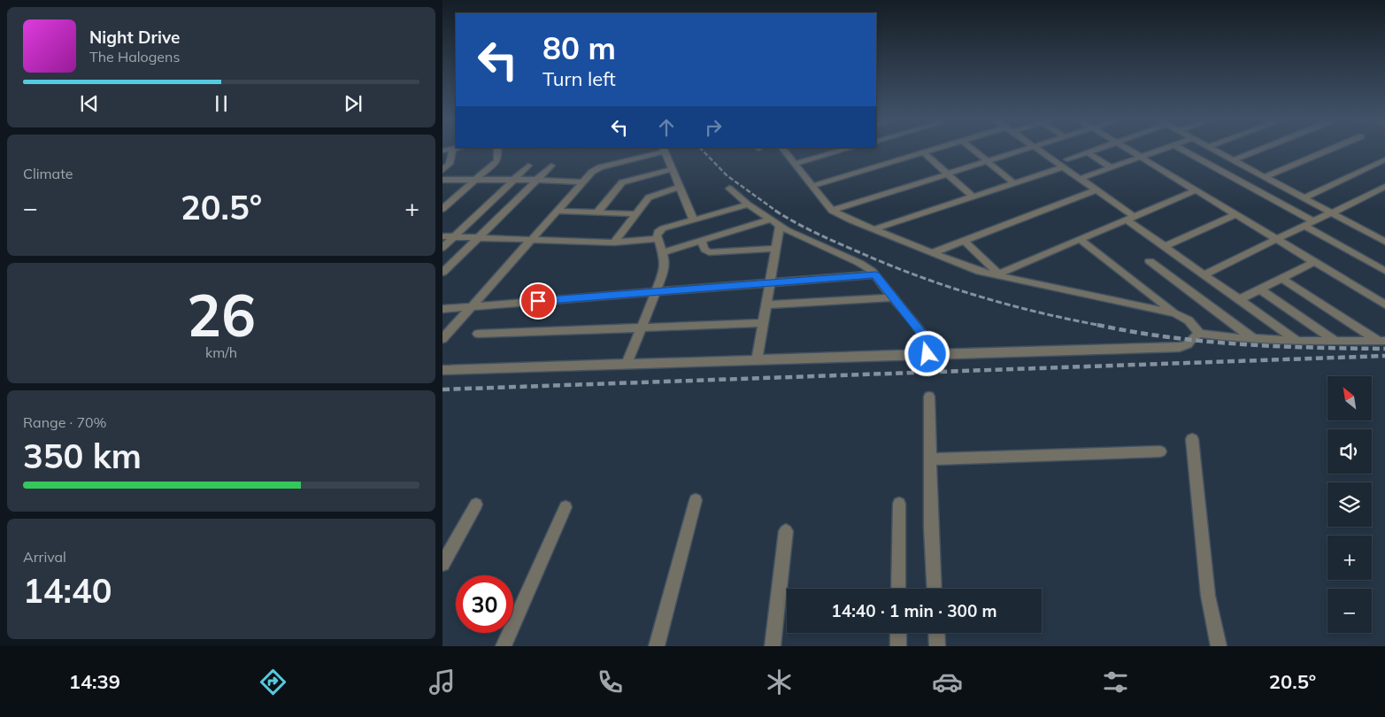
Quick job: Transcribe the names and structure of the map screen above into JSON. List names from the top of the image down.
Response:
{
  "north": "top left",
  "page": {
    "turn": ["80 m", "Turn left"],
    "song": ["Night Drive", "The Halogens"],
    "tile": [
      "Climate",
      ["26", "km/h"],
      ["Range · 70%", "350 km"],
      ["Arrival", "14:40"]
    ],
    "heat": ["−", "20.5°", "+"],
    "map_buttons": ["+", "−"],
    "limit": "30",
    "trip": "14:40 · 1 min · 300 m",
    "tabs": ["14:39", "20.5°"]
  }
}
